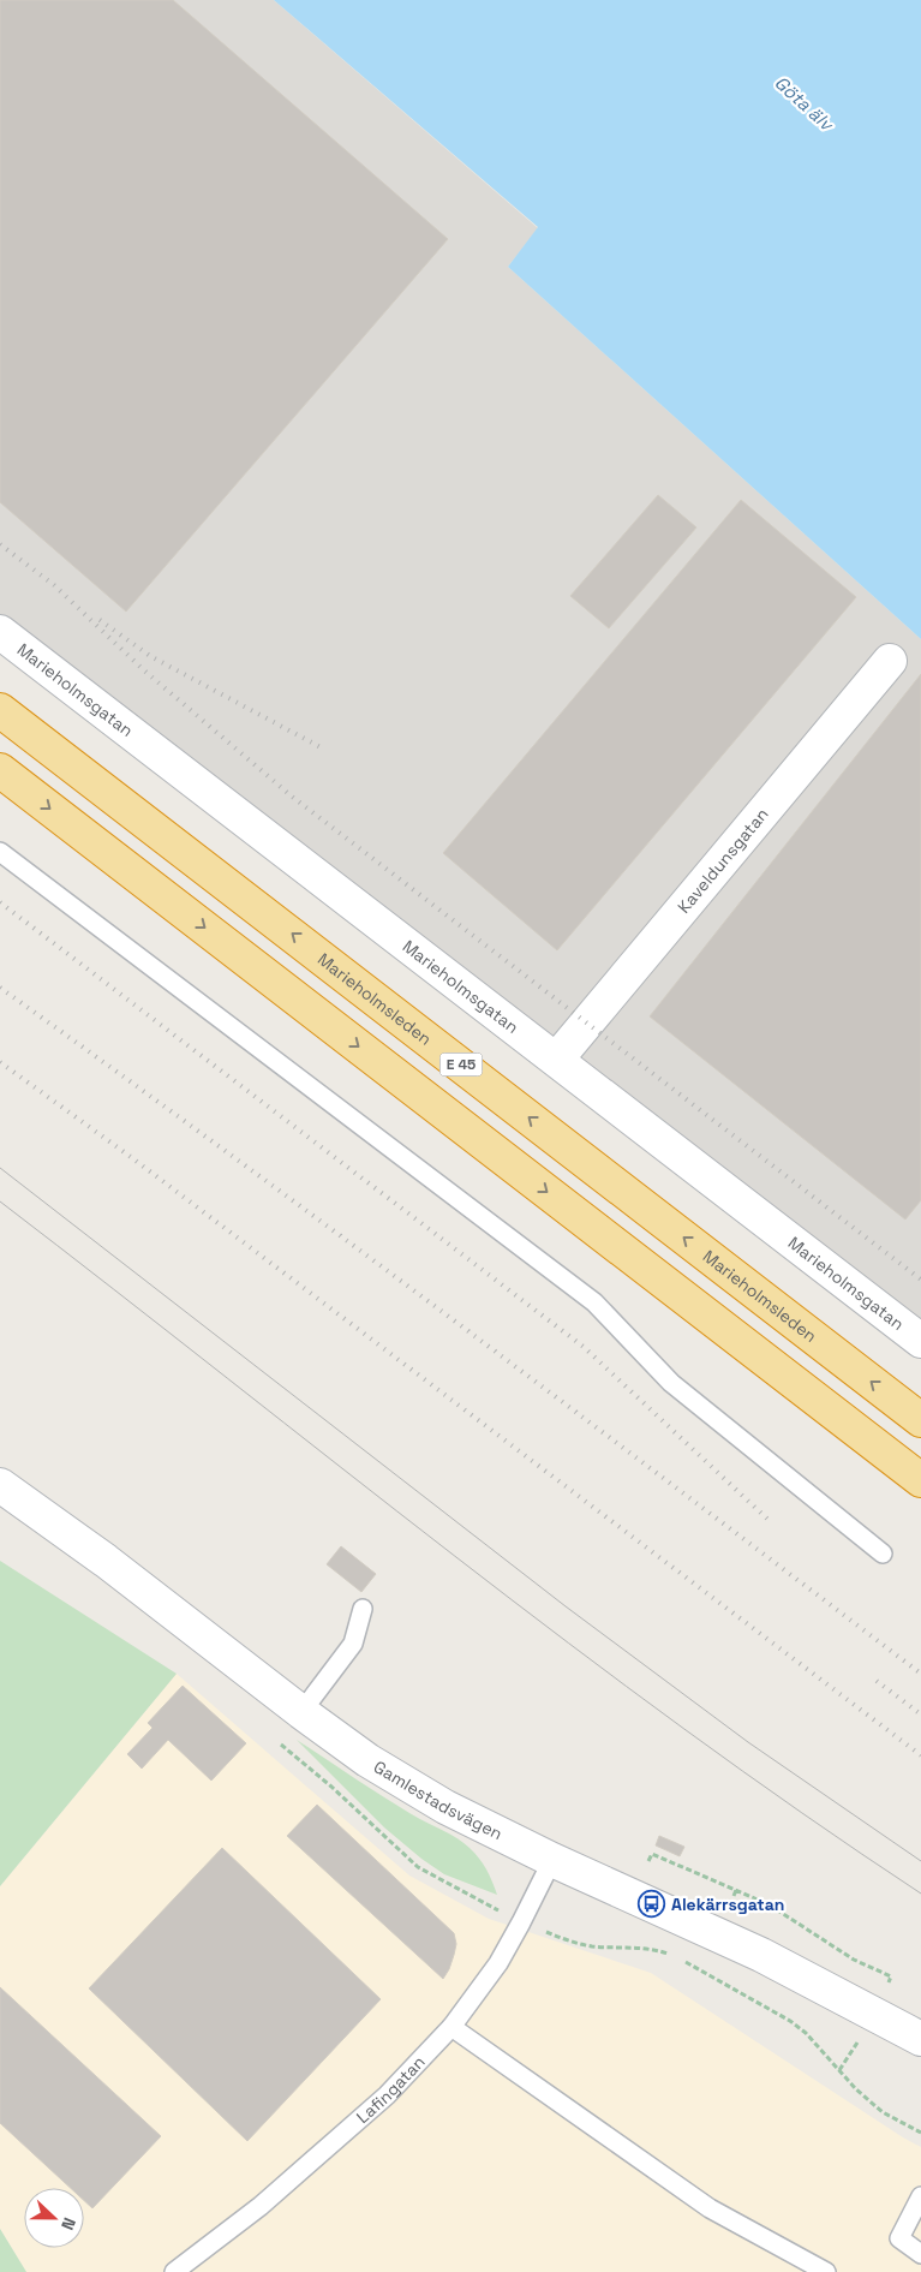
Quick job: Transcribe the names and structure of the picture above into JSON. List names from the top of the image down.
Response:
{
  "streets": {
    "highway": ["Marieholmsleden", "E 45"],
    "street": ["Marieholmsgatan", "Kaveldunsgatan", "Gamlestadsvägen"],
    "lane": ["Lafingatan"]
  },
  "crossings": [
    ["Marieholmsgatan", "Kaveldunsgatan"],
    ["Gamlestadsvägen", "Lafingatan"]
  ],
  "water": ["Göta älv"],
  "places": {
    "bus stop": ["Alekärrsgatan"]
  },
  "north": "right"
}
